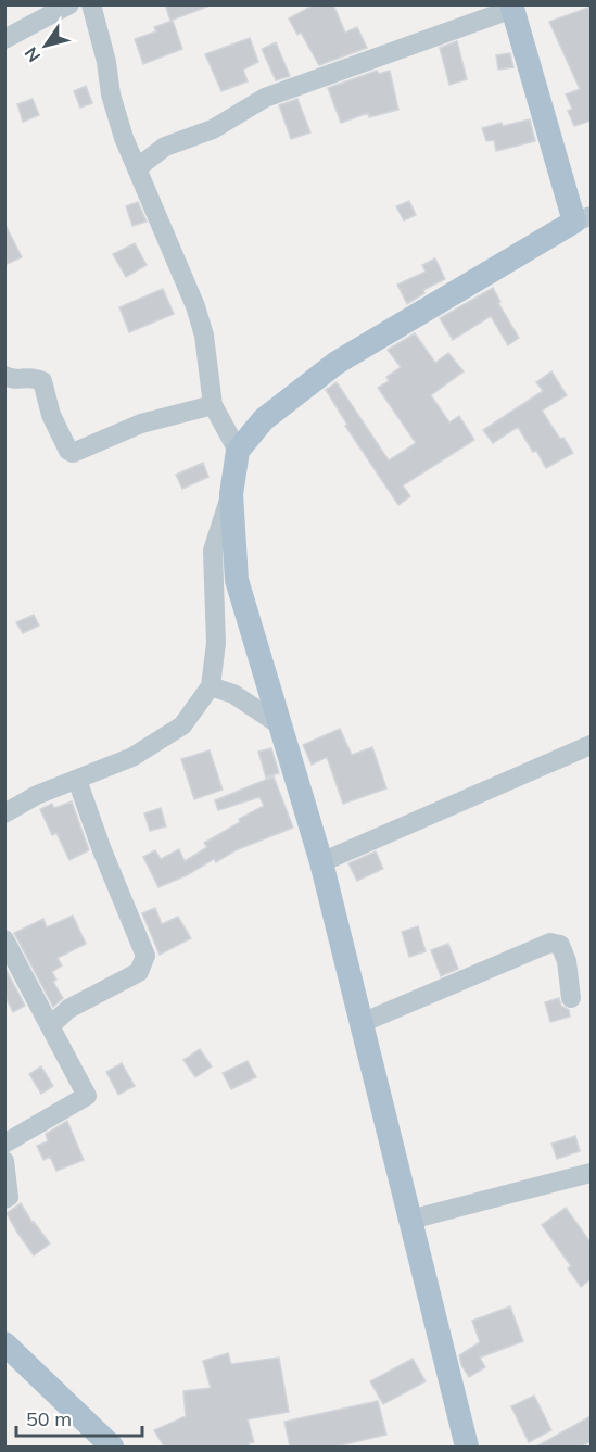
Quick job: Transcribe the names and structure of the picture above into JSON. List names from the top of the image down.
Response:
{
  "scale_bar": "50 m",
  "north": "bottom left"
}
